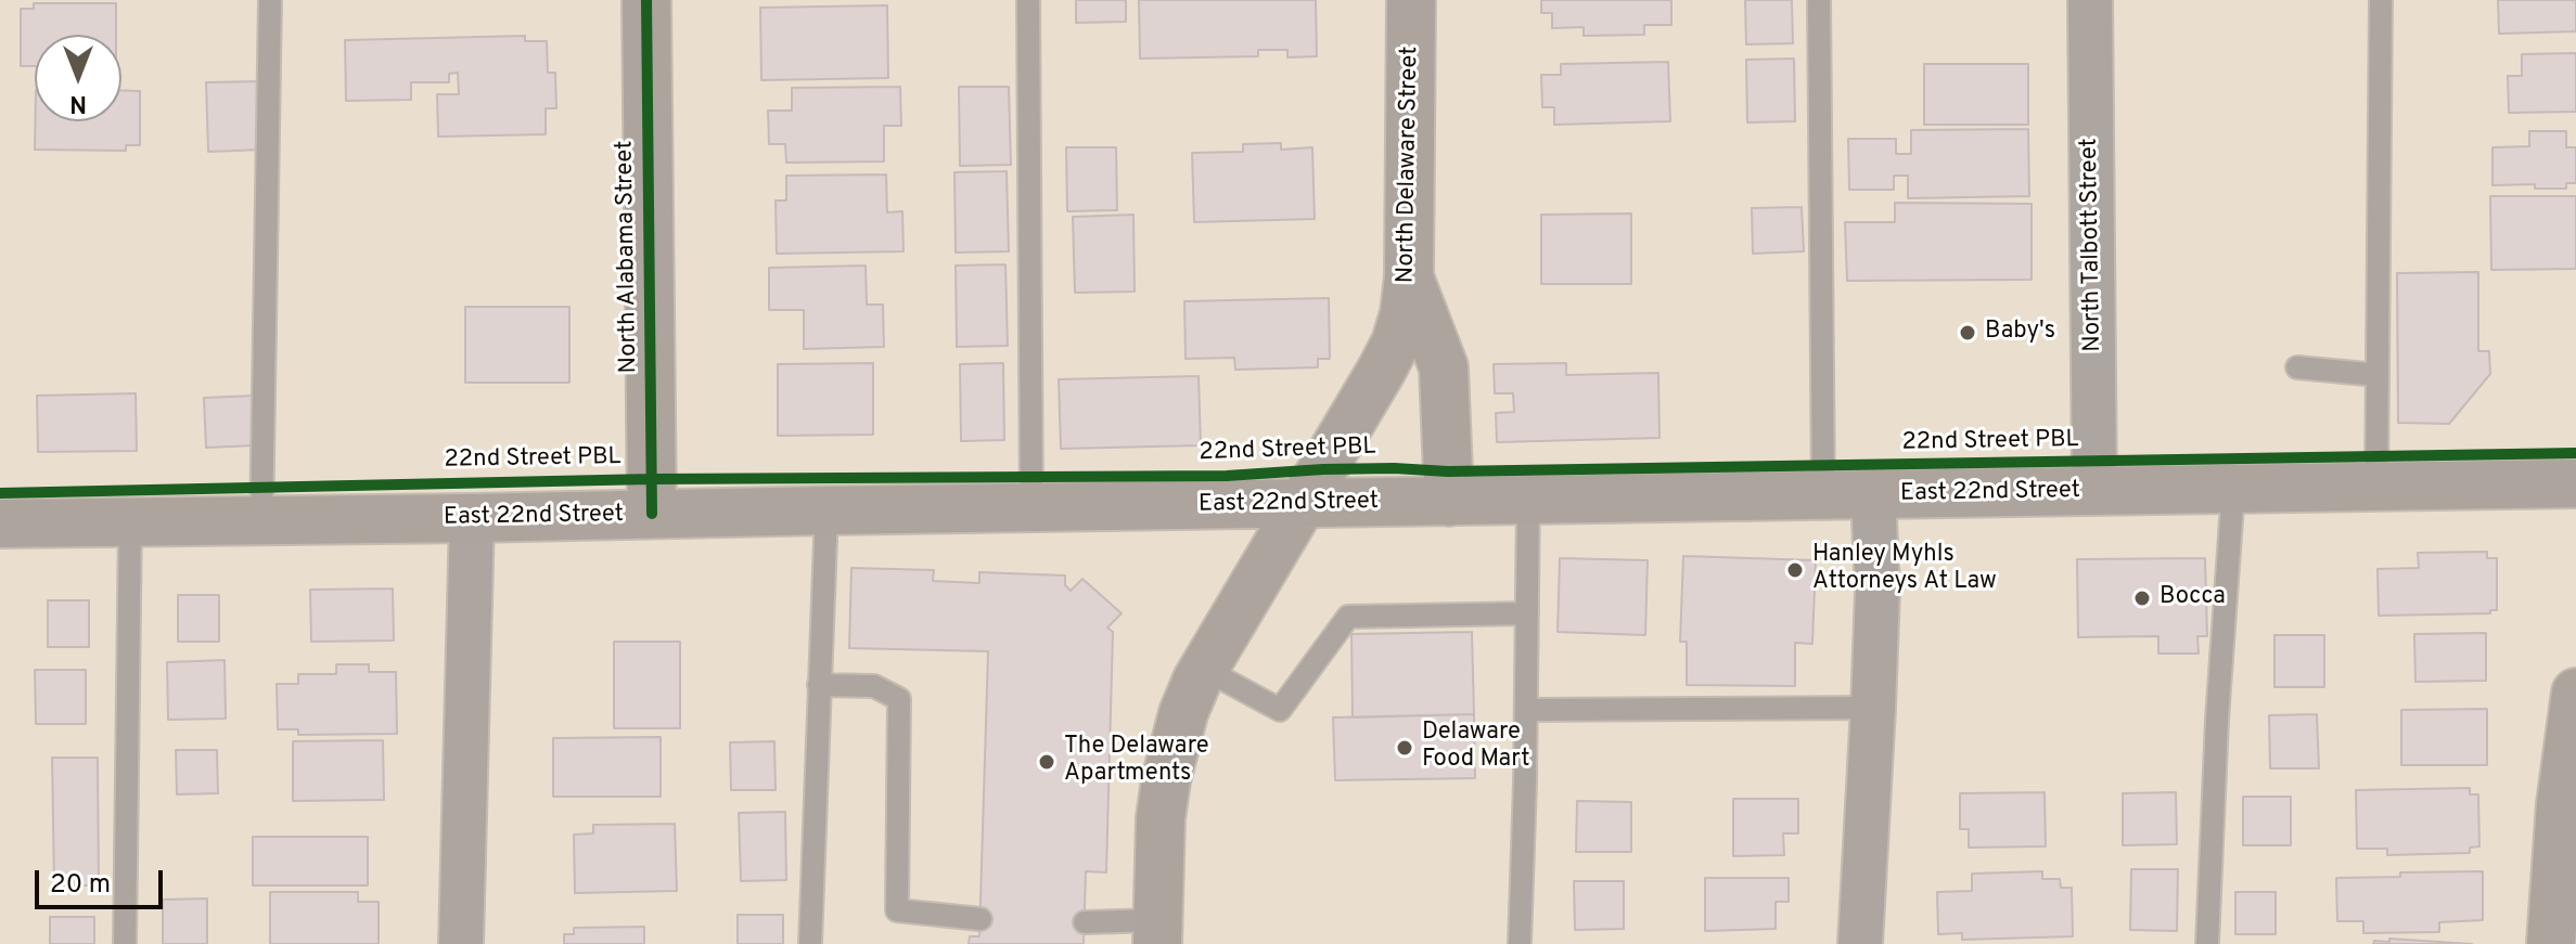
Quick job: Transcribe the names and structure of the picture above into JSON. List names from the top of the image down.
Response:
{
  "streets": {
    "main road": ["North Delaware Street", "North Alabama Street", "East 22nd Street"],
    "street": ["North Talbott Street"],
    "cycle path": ["22nd Street PBL"]
  },
  "crossings": [
    ["North Delaware Street", "East 22nd Street"],
    ["North Talbott Street", "East 22nd Street"],
    ["North Alabama Street", "East 22nd Street"]
  ],
  "places": [
    "Baby's",
    "Hanley Myhls Attorneys At Law",
    "Bocca",
    "Delaware Food Mart",
    "The Delaware Apartments"
  ],
  "scale_bar": "20 m",
  "north": "bottom"
}
